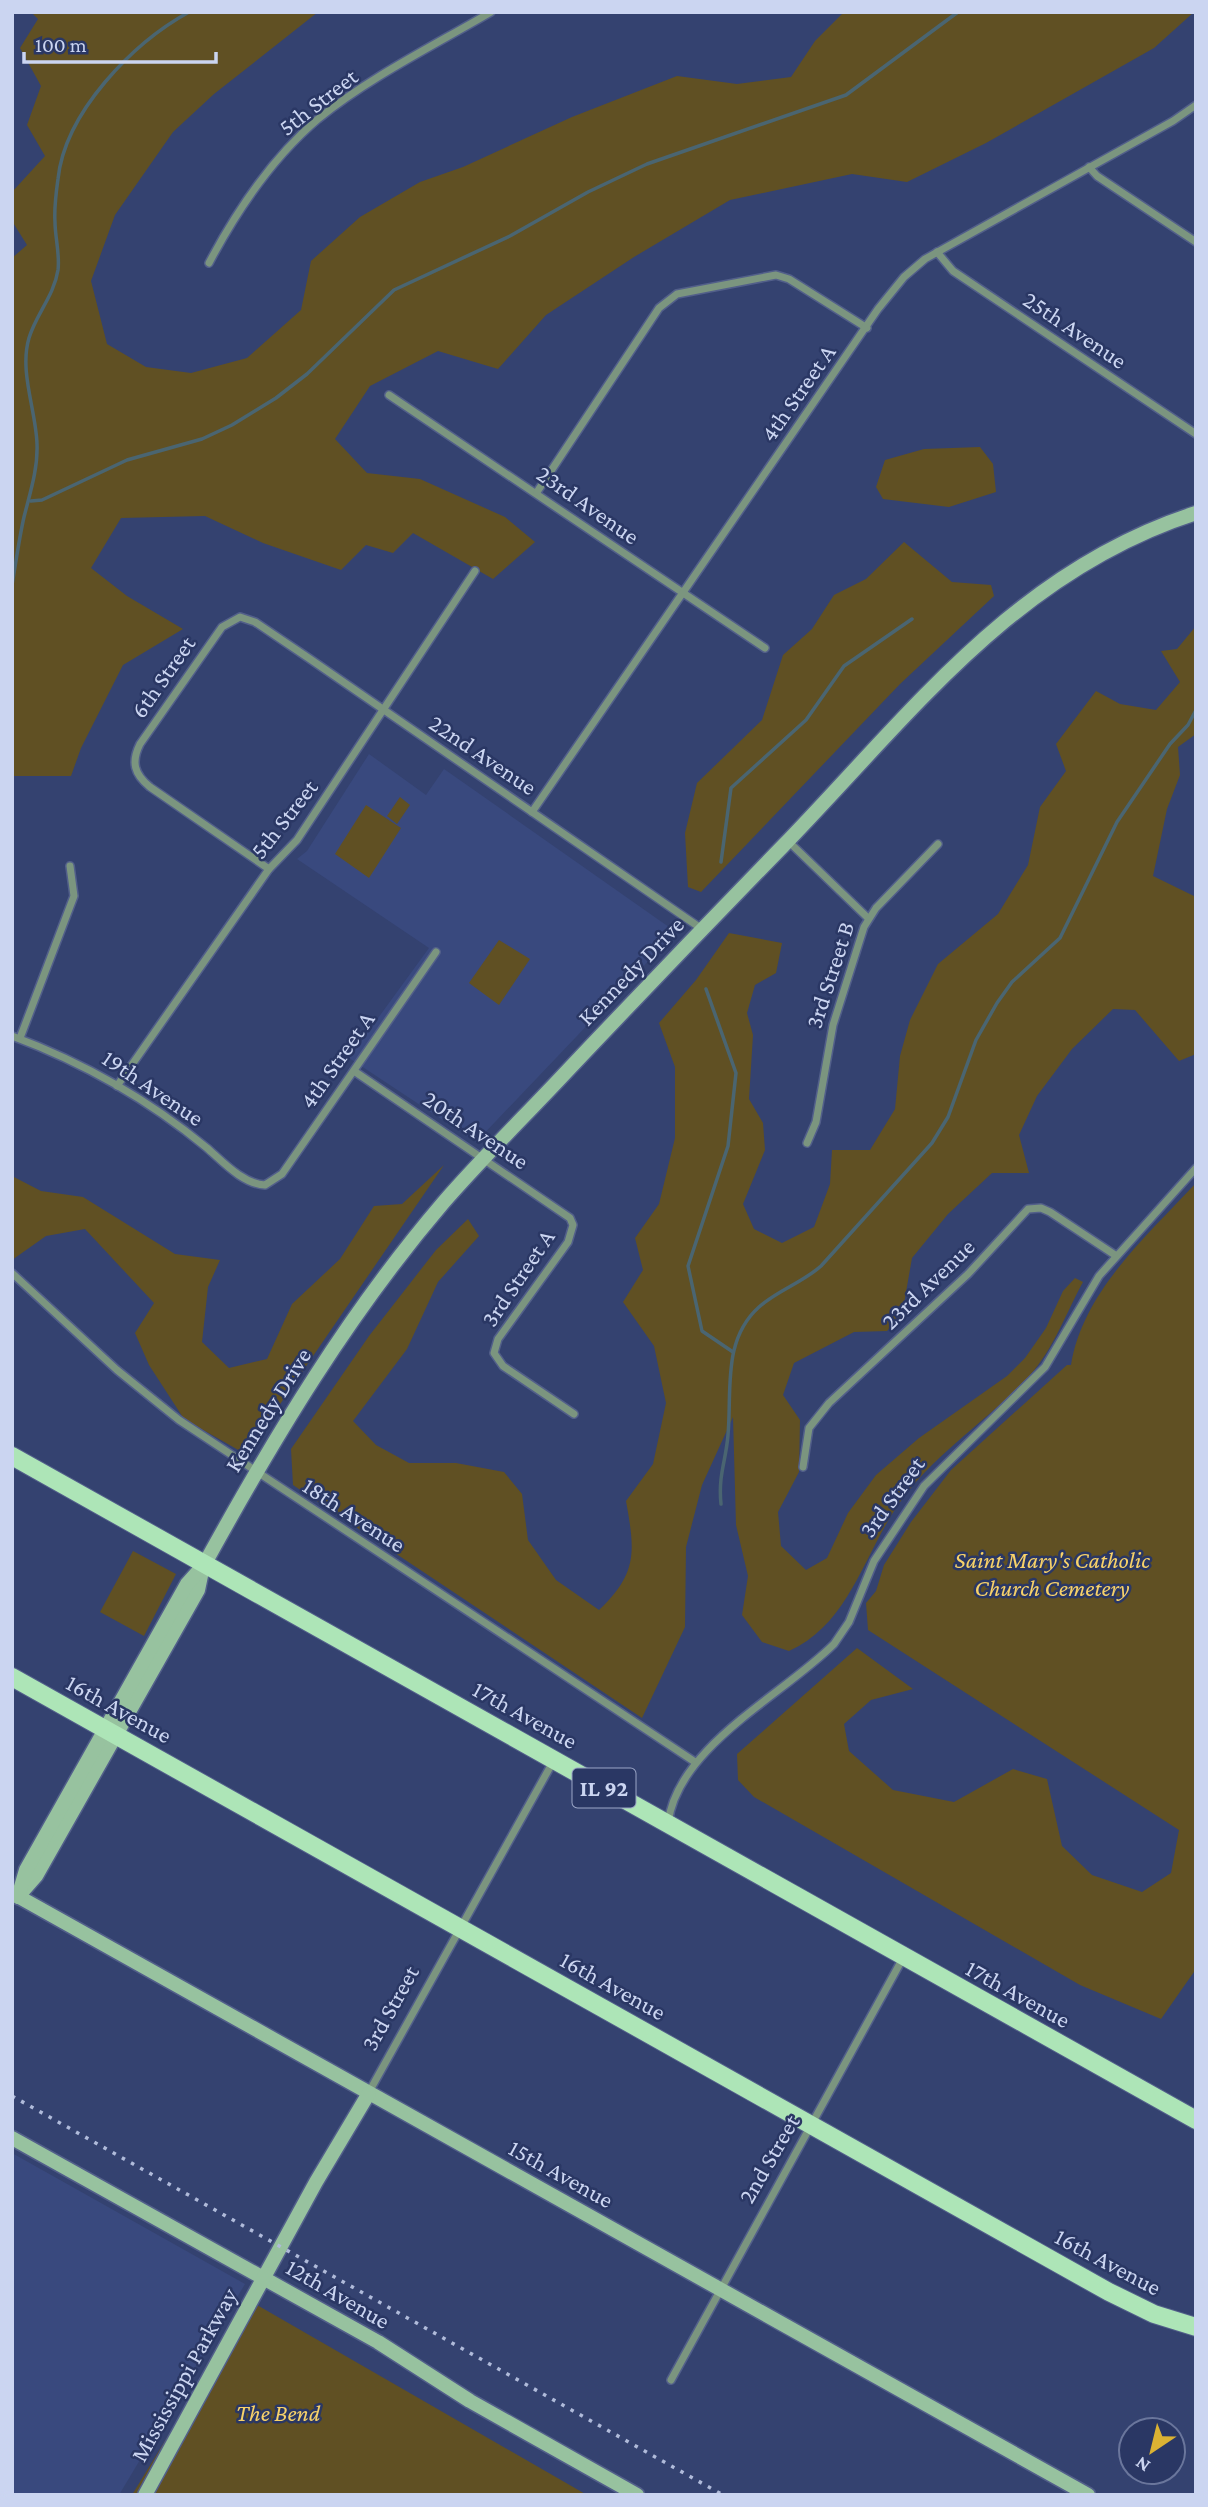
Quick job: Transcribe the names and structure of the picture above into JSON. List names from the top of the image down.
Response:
{
  "streets": {
    "main road": ["16th Avenue", "17th Avenue", "IL 92"],
    "street": [
      "5th Street",
      "25th Avenue",
      "4th Street A",
      "23rd Avenue",
      "6th Street",
      "22nd Avenue",
      "Kennedy Drive",
      "3rd Street B",
      "19th Avenue",
      "20th Avenue",
      "3rd Street A",
      "3rd Street",
      "18th Avenue",
      "2nd Street",
      "15th Avenue",
      "12th Avenue",
      "Mississippi Parkway"
    ]
  },
  "crossings": [
    ["5th Street", "6th Street"],
    ["5th Street", "22nd Avenue"],
    ["5th Street", "19th Avenue"],
    ["25th Avenue", "4th Street A"],
    ["4th Street A", "23rd Avenue"],
    ["4th Street A", "22nd Avenue"],
    ["4th Street A", "19th Avenue"],
    ["4th Street A", "20th Avenue"],
    ["23rd Avenue", "3rd Street"],
    ["6th Street", "22nd Avenue"],
    ["22nd Avenue", "Kennedy Drive"],
    ["Kennedy Drive", "20th Avenue"],
    ["Kennedy Drive", "18th Avenue"],
    ["Kennedy Drive", "16th Avenue"],
    ["Kennedy Drive", "17th Avenue"],
    ["Kennedy Drive", "15th Avenue"],
    ["20th Avenue", "3rd Street A"],
    ["3rd Street", "18th Avenue"],
    ["3rd Street", "16th Avenue"],
    ["3rd Street", "17th Avenue"],
    ["3rd Street", "15th Avenue"],
    ["3rd Street", "12th Avenue"],
    ["3rd Street", "Mississippi Parkway"],
    ["16th Avenue", "2nd Street"],
    ["17th Avenue", "2nd Street"],
    ["2nd Street", "15th Avenue"],
    ["12th Avenue", "Mississippi Parkway"]
  ],
  "parks": ["Saint Mary's Catholic Church Cemetery", "The Bend"],
  "scale_bar": "100 m",
  "north": "bottom left"
}
